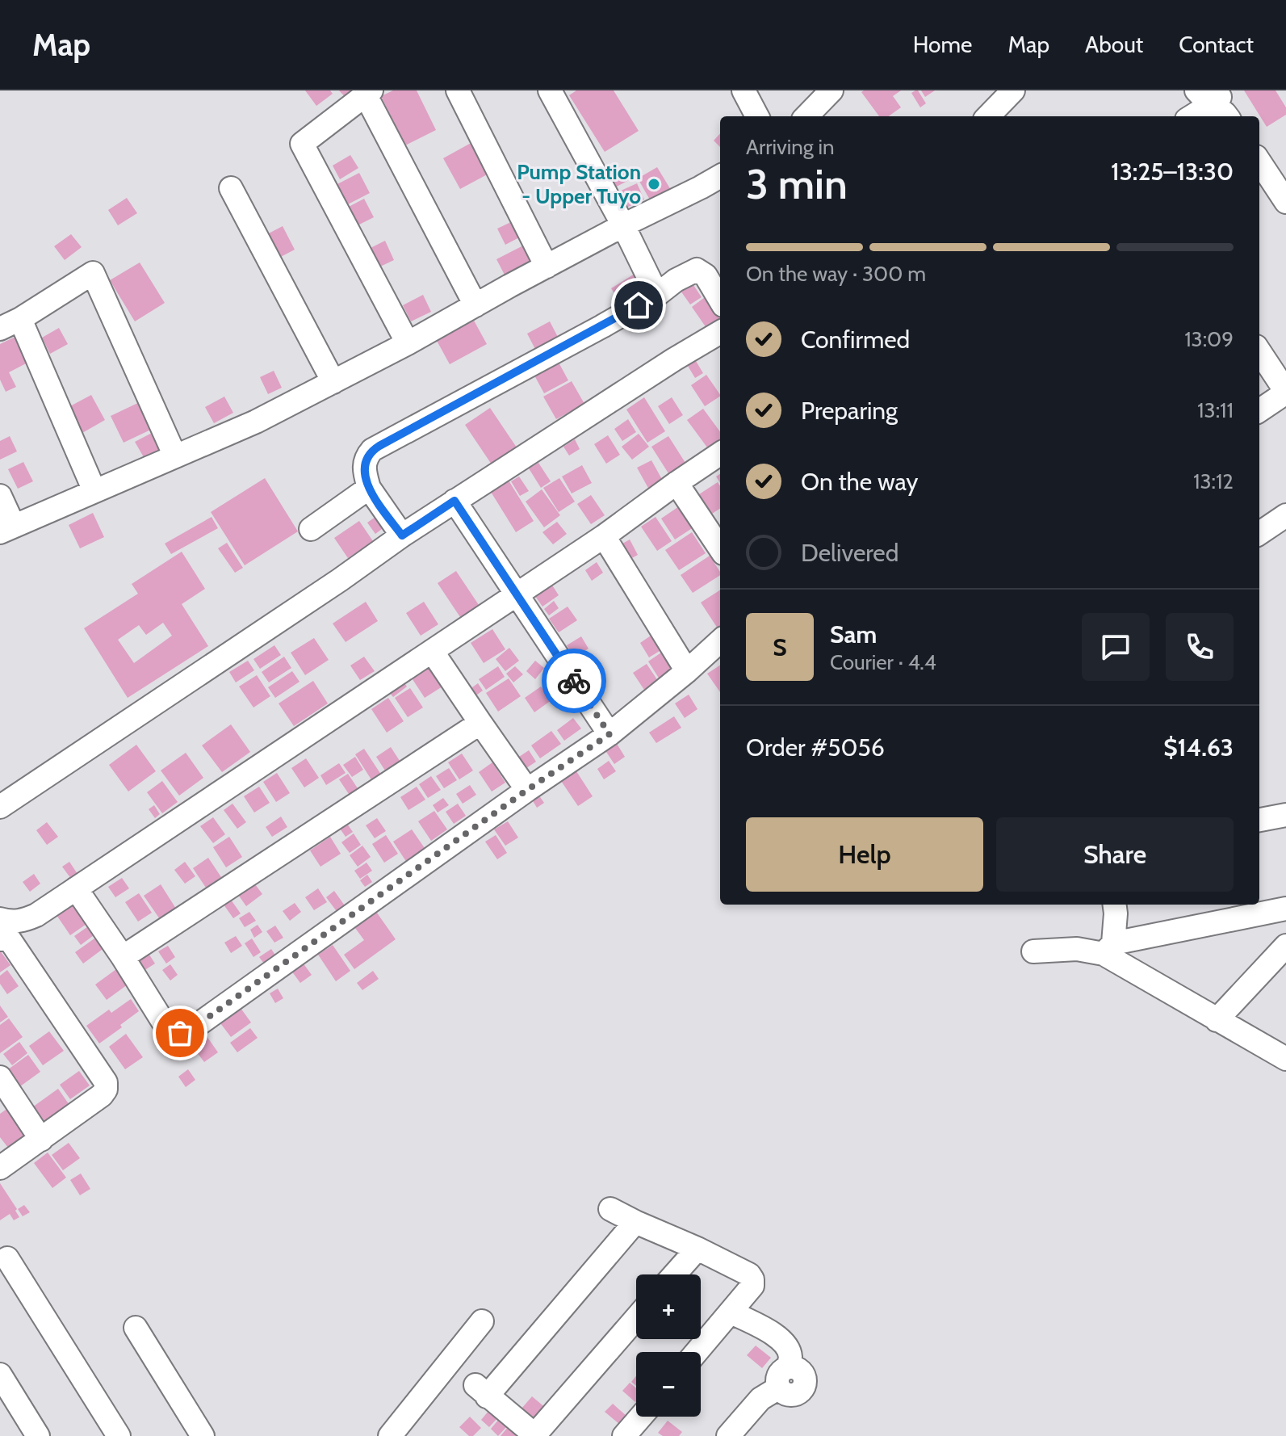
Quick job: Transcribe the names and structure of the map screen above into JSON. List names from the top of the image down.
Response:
{
  "places": ["Pump Station - Upper Tuyo"],
  "page": {
    "header": "Map",
    "nav": [
      "Home",
      "Map",
      "About",
      "Contact"
    ],
    "heading": ["3 min", "Arriving in", "13:25–13:30"],
    "panel": [
      "Sam",
      "Courier · 4.4",
      "Order #5056",
      "$14.63"
    ],
    "bar": "On the way · 300 m",
    "list": [
      ["Confirmed", "13:09"],
      ["Preparing", "13:11"],
      ["On the way", "13:12"],
      "Delivered"
    ],
    "round": "S",
    "buttons": ["Help", "Share"],
    "map_buttons": ["+", "−"]
  }
}
